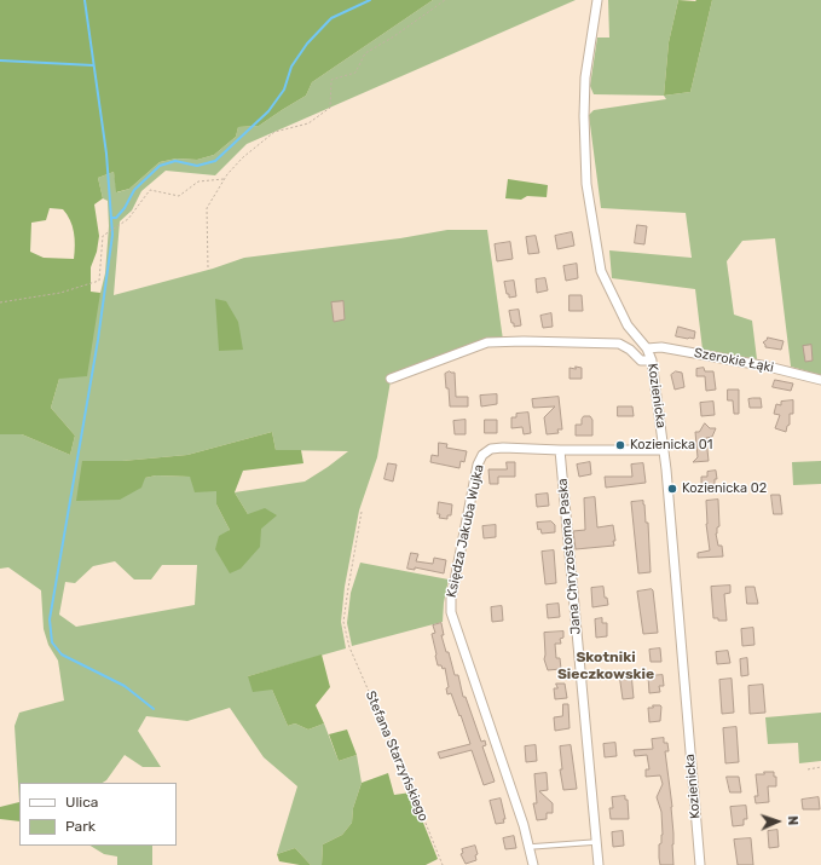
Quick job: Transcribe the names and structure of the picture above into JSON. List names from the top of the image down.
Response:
{
  "streets": {
    "street": [
      "Szerokie Łąki",
      "Kozienicka",
      "Księdza Jakuba Wujka",
      "Jana Chryzostoma Paska"
    ],
    "path": ["Stefana Starzyńskiego"]
  },
  "crossings": [
    ["Szerokie Łąki", "Kozienicka"],
    ["Kozienicka", "Księdza Jakuba Wujka"],
    ["Księdza Jakuba Wujka", "Jana Chryzostoma Paska"]
  ],
  "districts": ["Skotniki Sieczkowskie"],
  "places": ["Kozienicka 01", "Kozienicka 02"],
  "legend": ["Ulica", "Park"],
  "north": "right"
}
